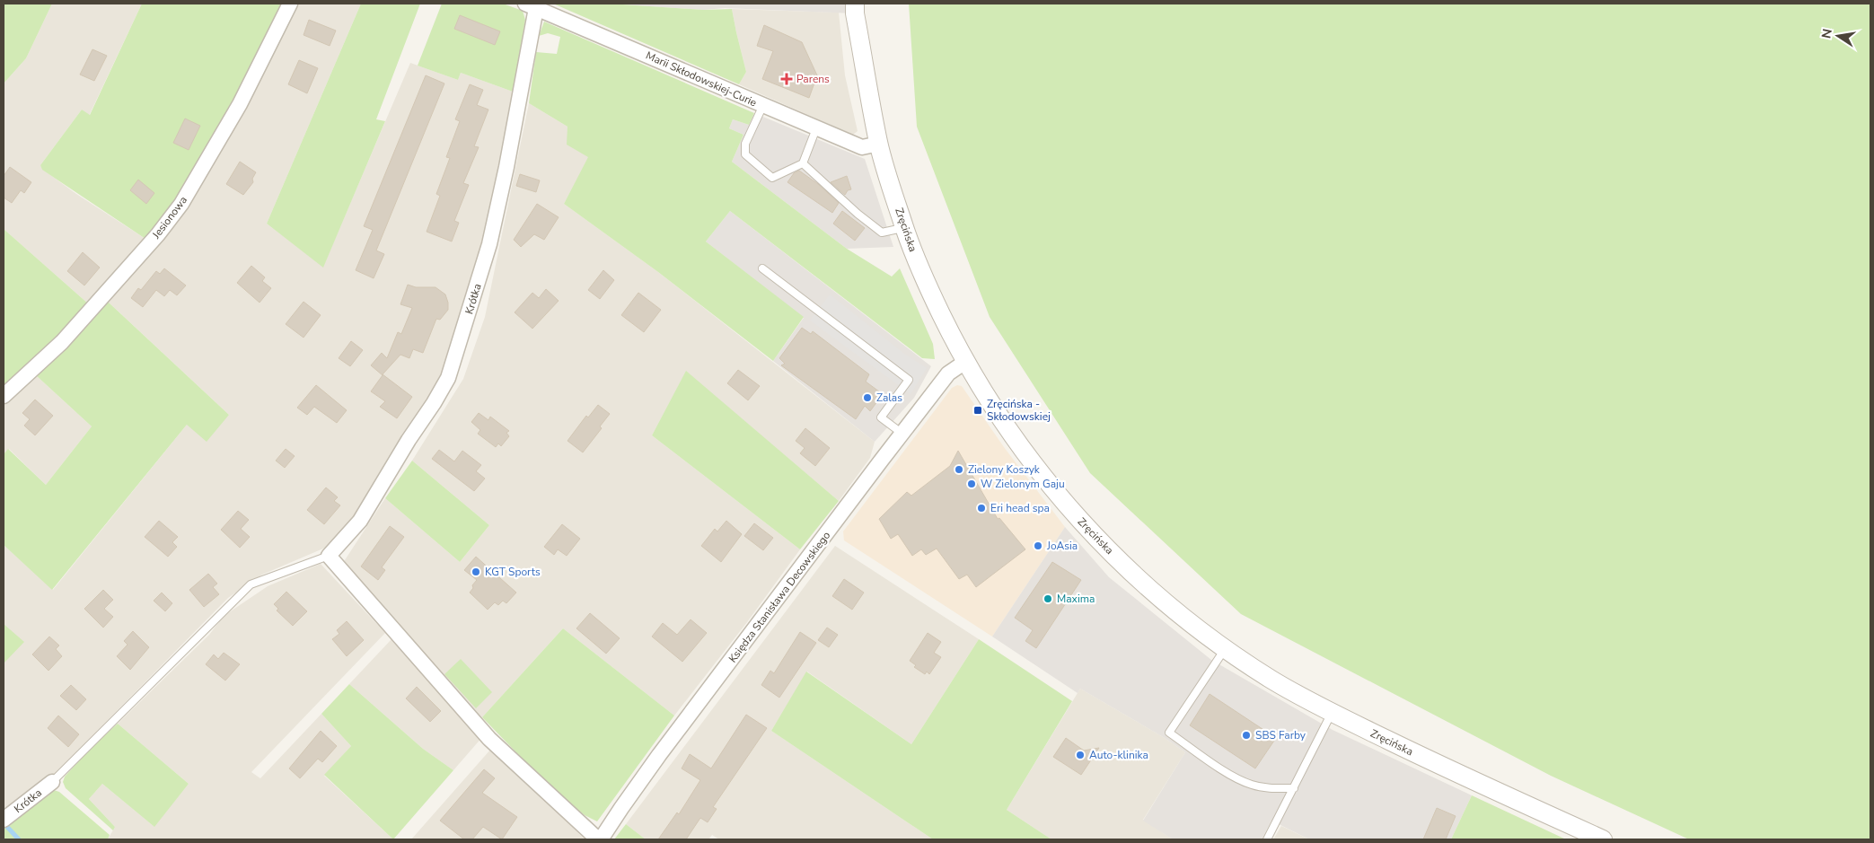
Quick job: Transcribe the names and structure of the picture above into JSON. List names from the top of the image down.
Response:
{
  "streets": {
    "street": [
      "Marii Skłodowskiej-Curie",
      "Jesionowa",
      "Zręcińska",
      "Krótka",
      "Księdza Stanisława Decowskiego"
    ]
  },
  "crossings": [
    ["Marii Skłodowskiej-Curie", "Zręcińska"],
    ["Marii Skłodowskiej-Curie", "Krótka"],
    ["Zręcińska", "Księdza Stanisława Decowskiego"]
  ],
  "places": {
    "health": ["Parens"],
    "other": [
      "Zalas",
      "Zielony Koszyk",
      "W Zielonym Gaju",
      "Eri head spa",
      "JoAsia",
      "KGT Sports",
      "Maxima",
      "SBS Farby",
      "Auto-klinika"
    ],
    "transit": ["Zręcińska - Skłodowskiej"]
  },
  "north": "left"
}
